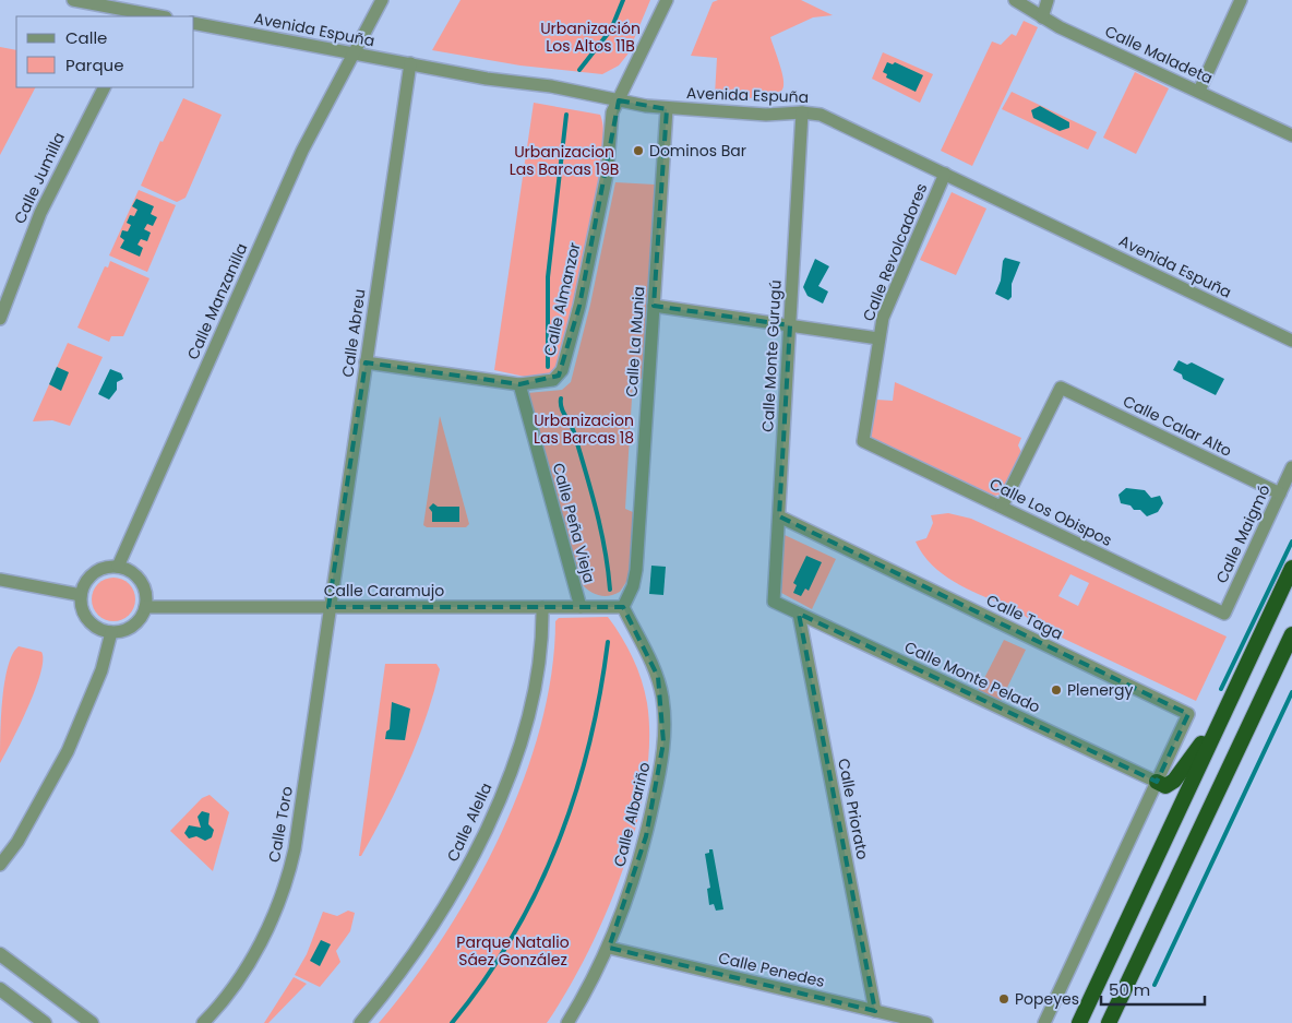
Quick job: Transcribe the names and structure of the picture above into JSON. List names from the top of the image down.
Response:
{
  "streets": {
    "street": [
      "Avenida Espuña",
      "Calle Maladeta",
      "Calle Jumilla",
      "Calle Revolcadores",
      "Calle Almanzor",
      "Calle Manzanilla",
      "Calle Abreu",
      "Calle La Munia",
      "Calle Monte Gurugú",
      "Calle Calar Alto",
      "Calle Los Obispos",
      "Calle Peña Vieja",
      "Calle Maigmó",
      "Calle Caramujo",
      "Calle Taga",
      "Calle Monte Pelado",
      "Calle Priorato",
      "Calle Albariño",
      "Calle Alella",
      "Calle Toro",
      "Calle Penedes"
    ]
  },
  "crossings": [
    ["Avenida Espuña", "Calle Revolcadores"],
    ["Avenida Espuña", "Calle Almanzor"],
    ["Avenida Espuña", "Calle Manzanilla"],
    ["Avenida Espuña", "Calle Abreu"],
    ["Avenida Espuña", "Calle La Munia"],
    ["Avenida Espuña", "Calle Monte Gurugú"],
    ["Calle Revolcadores", "Calle Los Obispos"],
    ["Calle Almanzor", "Calle Abreu"],
    ["Calle Almanzor", "Calle Peña Vieja"],
    ["Calle Manzanilla", "Calle Caramujo"],
    ["Calle Abreu", "Calle Caramujo"],
    ["Calle Abreu", "Calle Toro"],
    ["Calle La Munia", "Calle Caramujo"],
    ["Calle La Munia", "Calle Albariño"],
    ["Calle Monte Gurugú", "Calle Taga"],
    ["Calle Monte Gurugú", "Calle Monte Pelado"],
    ["Calle Calar Alto", "Calle Los Obispos"],
    ["Calle Calar Alto", "Calle Maigmó"],
    ["Calle Los Obispos", "Calle Maigmó"],
    ["Calle Peña Vieja", "Calle Caramujo"],
    ["Calle Caramujo", "Calle Albariño"],
    ["Calle Caramujo", "Calle Alella"],
    ["Calle Caramujo", "Calle Toro"],
    ["Calle Taga", "Calle Monte Pelado"],
    ["Calle Monte Pelado", "Calle Priorato"],
    ["Calle Priorato", "Calle Penedes"],
    ["Calle Albariño", "Calle Penedes"]
  ],
  "parks": [
    "Urbanización Los Altos 11B",
    "Urbanizacion Las Barcas 19B",
    "Urbanizacion Las Barcas 18",
    "Parque Natalio Sáez González"
  ],
  "places": ["Dominos Bar", "Plenergy", "Popeyes"],
  "legend": ["Calle", "Parque"],
  "scale_bar": "50 m"
}
